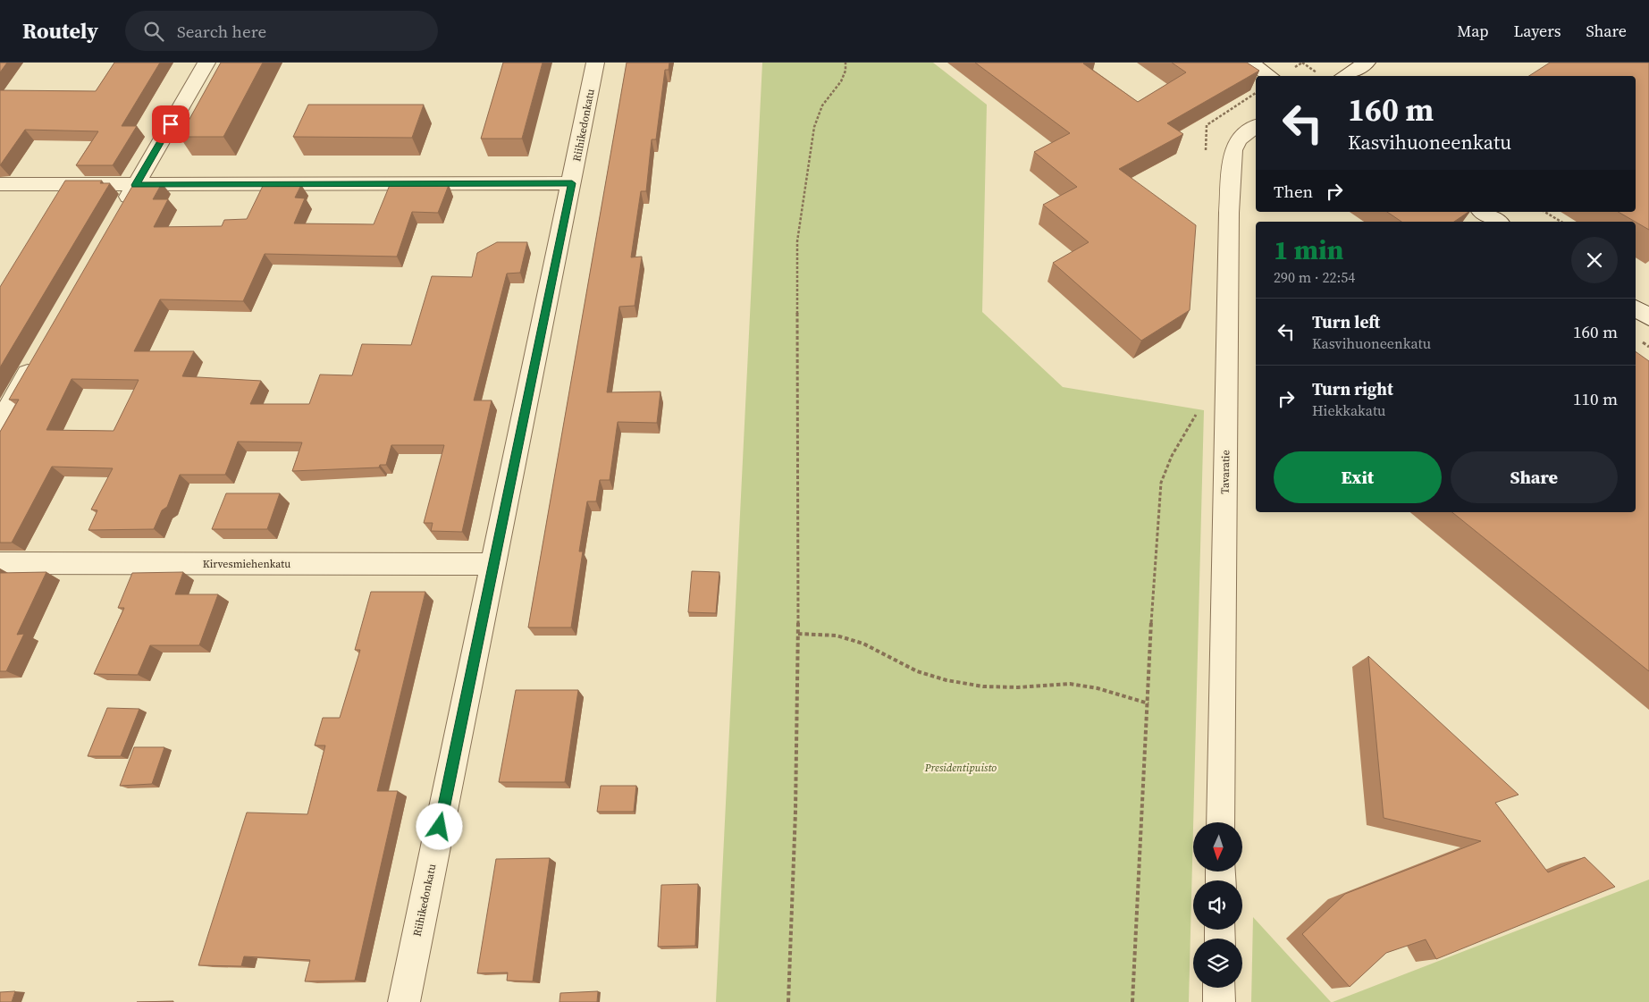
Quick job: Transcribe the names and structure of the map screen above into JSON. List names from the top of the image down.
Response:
{
  "streets": {
    "street": ["Riihikedonkatu", "Tavaratie", "Kirvesmiehenkatu"]
  },
  "crossings": [
    ["Riihikedonkatu", "Kirvesmiehenkatu"]
  ],
  "parks": ["Presidentipuisto"],
  "north": "bottom",
  "page": {
    "header": "Routely",
    "search": "Search here",
    "nav": ["Map", "Layers", "Share"],
    "turn": ["160 m", "Kasvihuoneenkatu"],
    "then": "Then",
    "heading": ["1 min", "290 m · 22:54"],
    "list": [
      {
        "name": "Turn left",
        "note": "Kasvihuoneenkatu",
        "value": "160 m"
      },
      {
        "name": "Turn right",
        "note": "Hiekkakatu",
        "value": "110 m"
      }
    ],
    "buttons": ["Exit", "Share"]
  }
}
